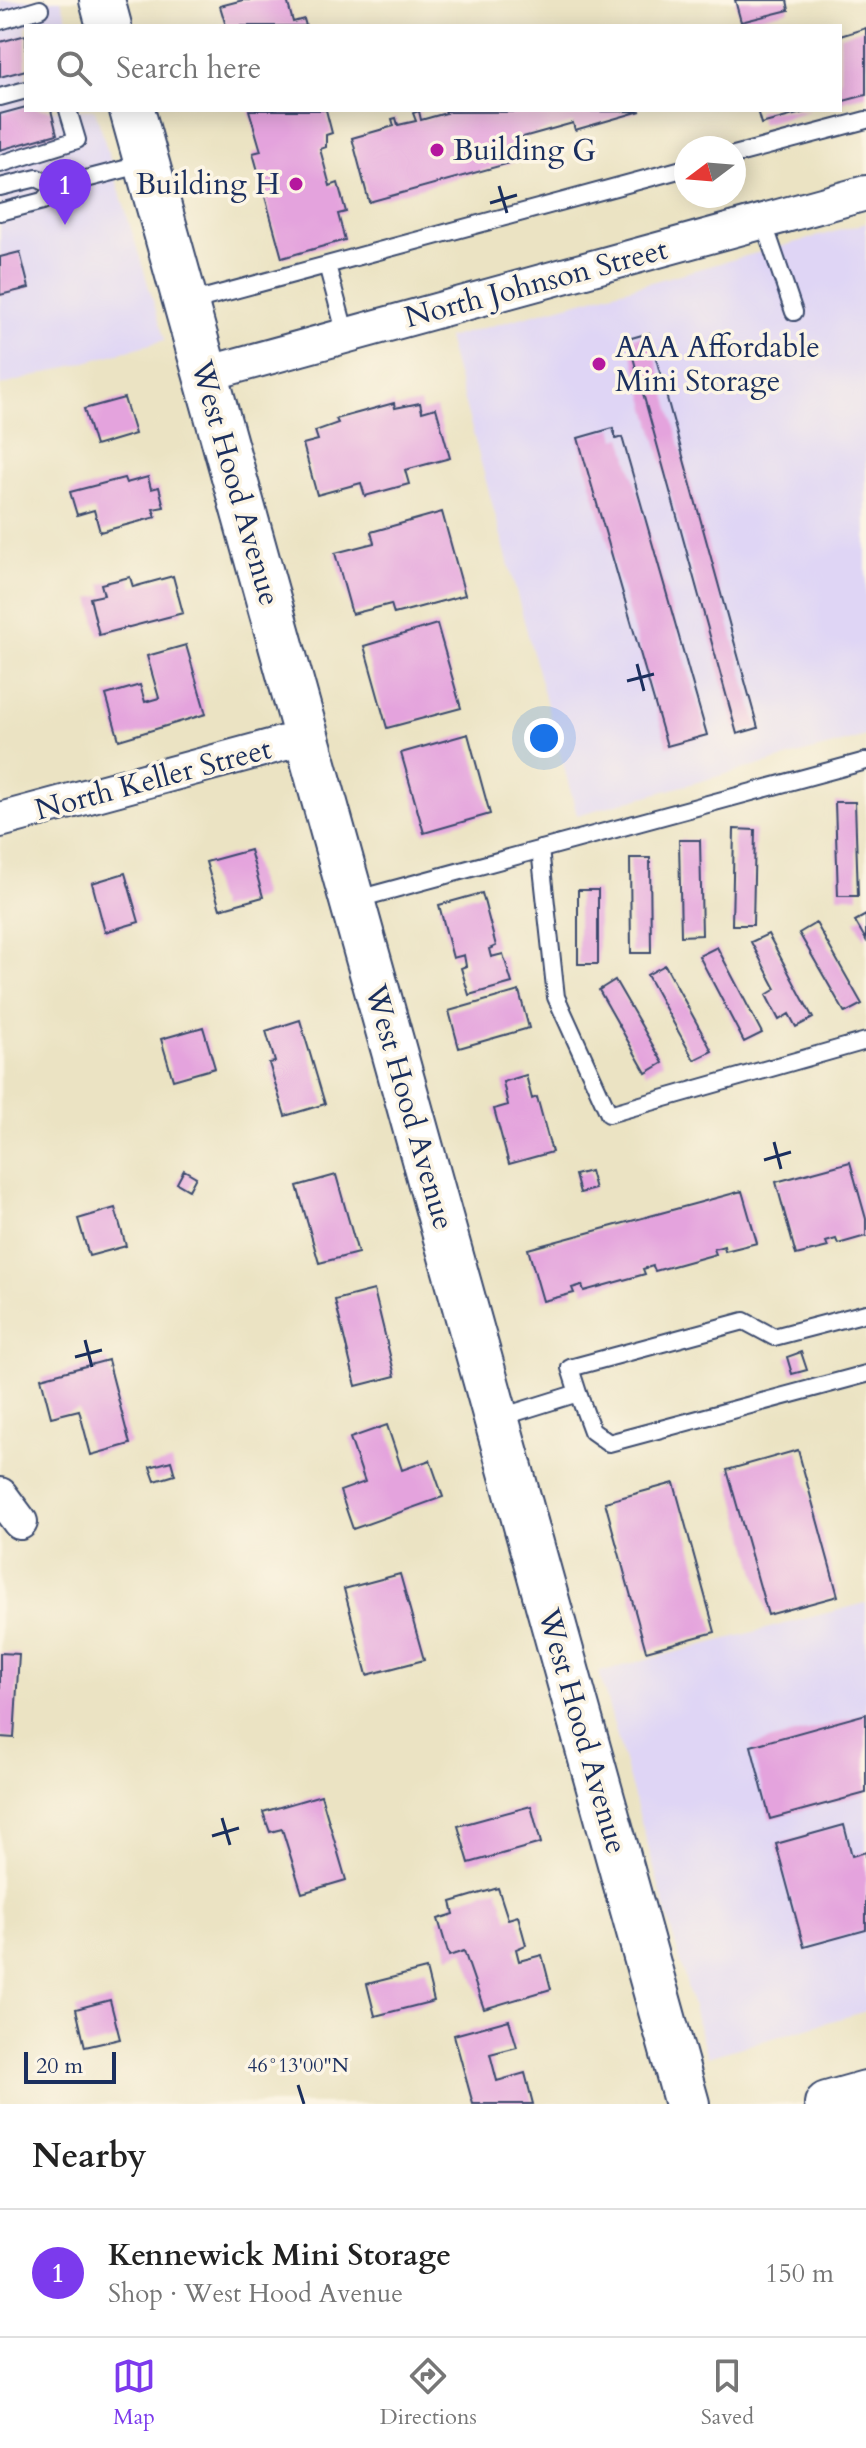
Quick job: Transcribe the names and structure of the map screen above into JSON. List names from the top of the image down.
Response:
{
  "streets": {
    "street": ["North Johnson Street", "West Hood Avenue", "North Keller Street"]
  },
  "crossings": [
    ["North Johnson Street", "West Hood Avenue"],
    ["West Hood Avenue", "North Keller Street"]
  ],
  "places": ["Building G", "Building H", "AAA Affordable Mini Storage"],
  "scale_bar": "20 m",
  "north": "left",
  "page": {
    "search": "Search here",
    "pins": "1",
    "scale": "20 m",
    "heading": "Nearby",
    "list": [
      {
        "mark": "1",
        "name": "Kennewick Mini Storage",
        "note": "Shop · West Hood Avenue",
        "value": "150 m"
      }
    ],
    "nav": ["Map", "Directions", "Saved"]
  },
  "coordinates": ["46°13'00\"N"]
}
